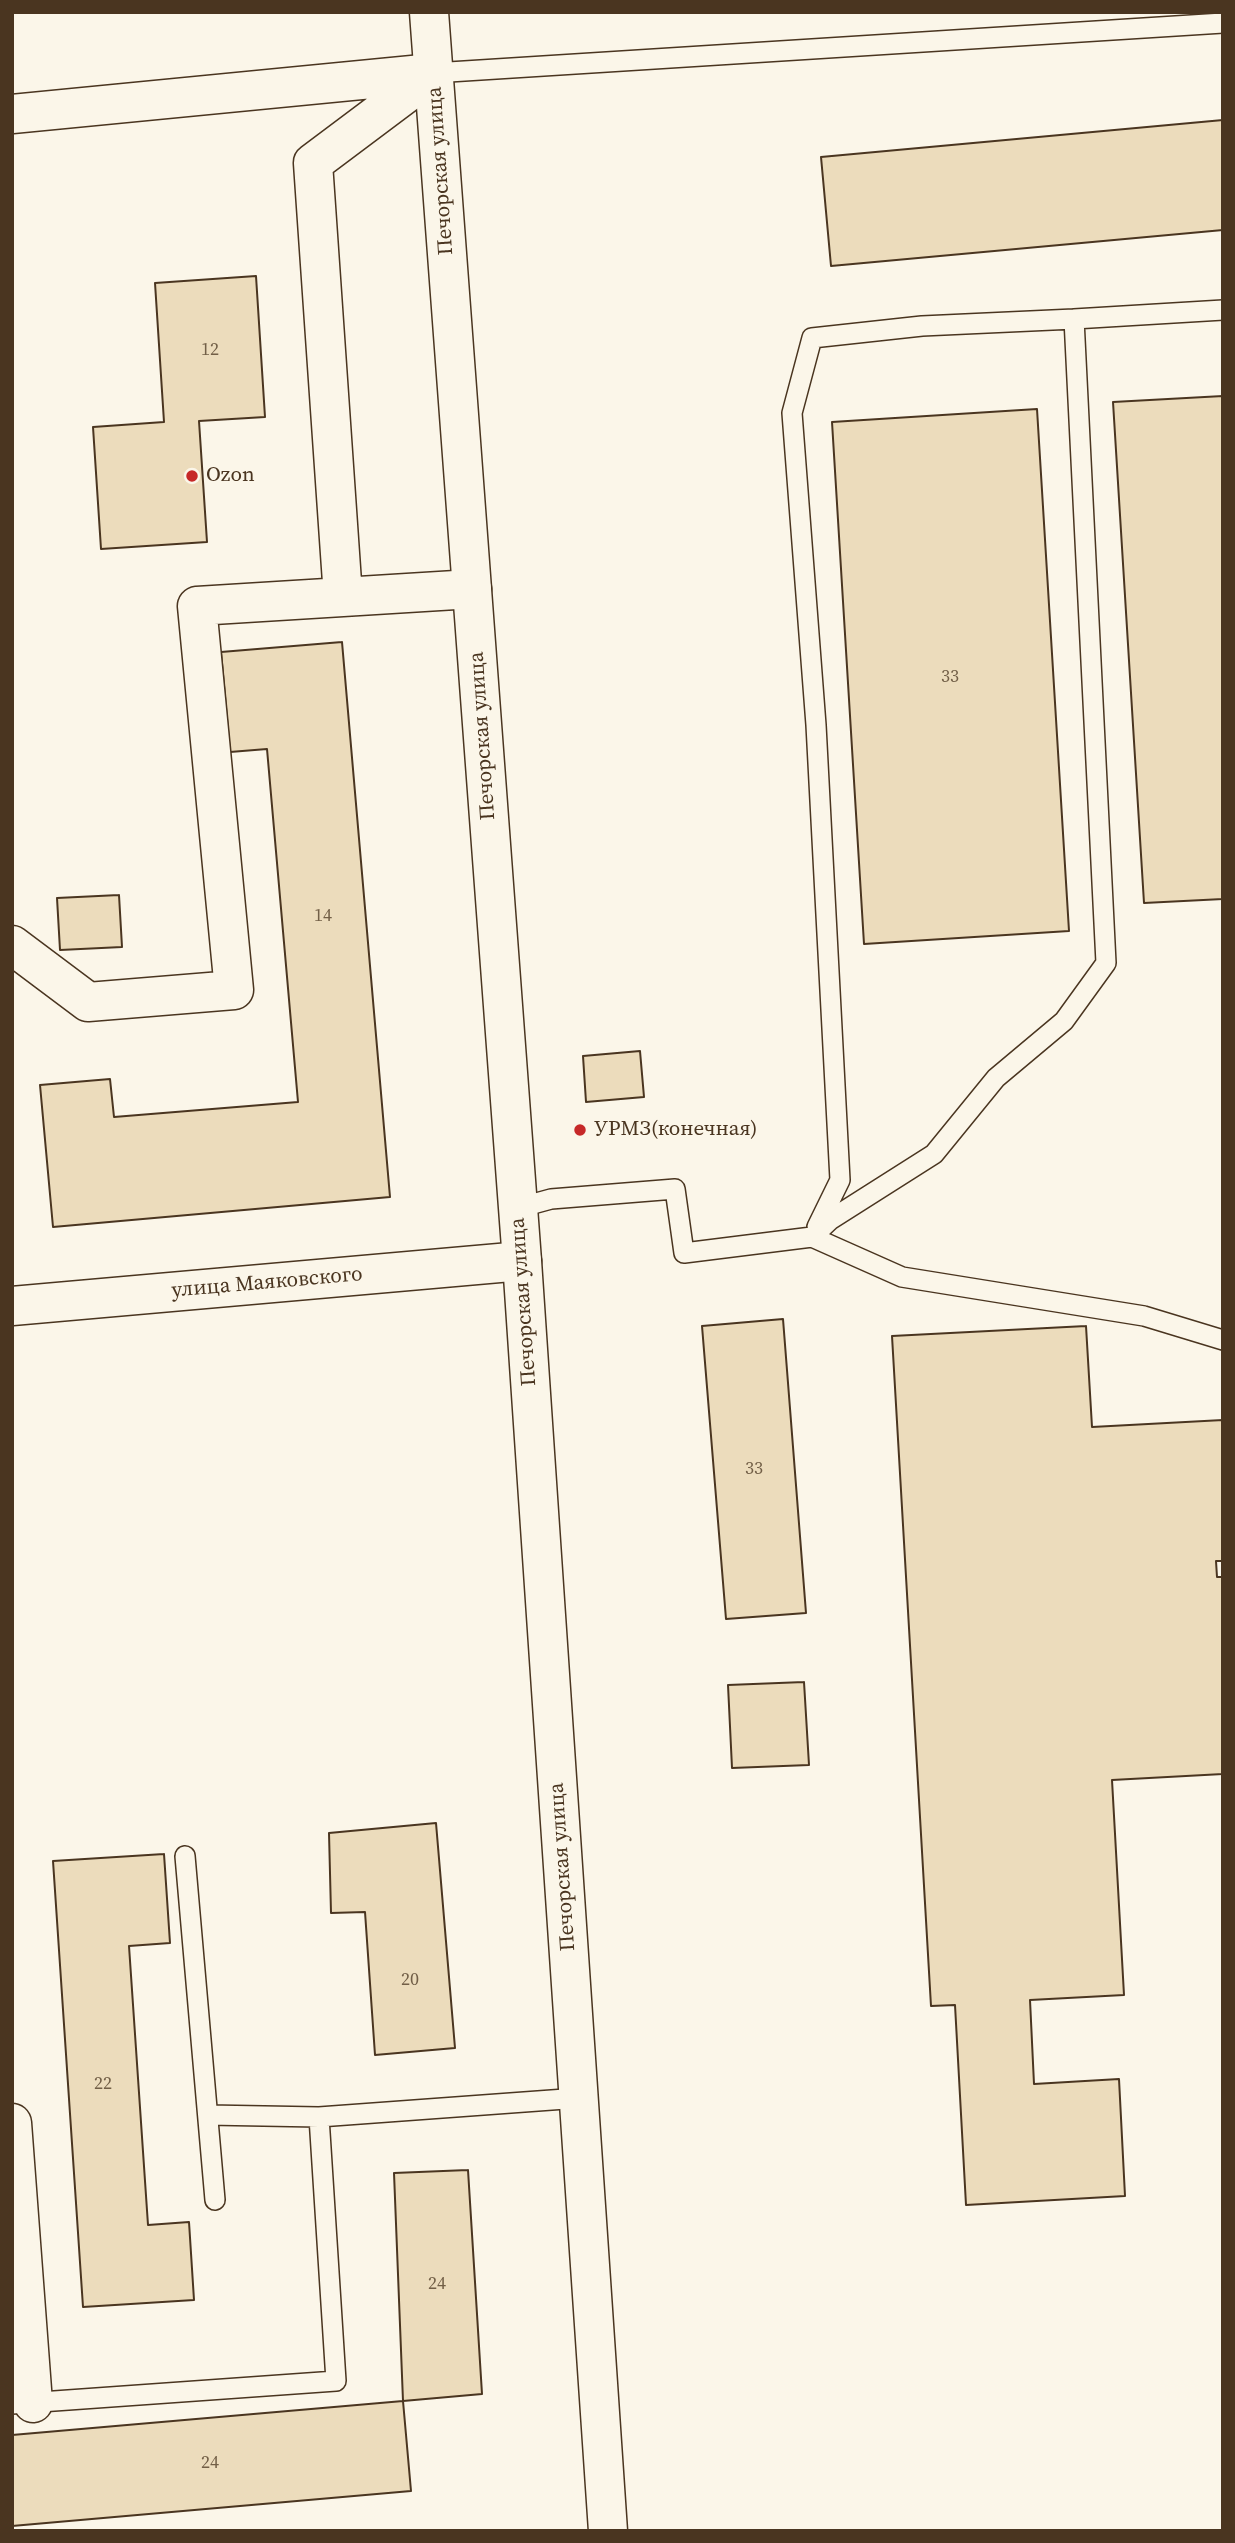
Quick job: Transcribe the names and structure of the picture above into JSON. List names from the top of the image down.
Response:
{
  "streets": {
    "street": ["Печорская улица", "улица Маяковского"]
  },
  "crossings": [
    ["Печорская улица", "улица Маяковского"]
  ],
  "places": ["Ozon", "УРМЗ(конечная)"],
  "house_numbers": [
    "12",
    "33",
    "14",
    "33",
    "20",
    "22",
    "24",
    "24"
  ]
}
